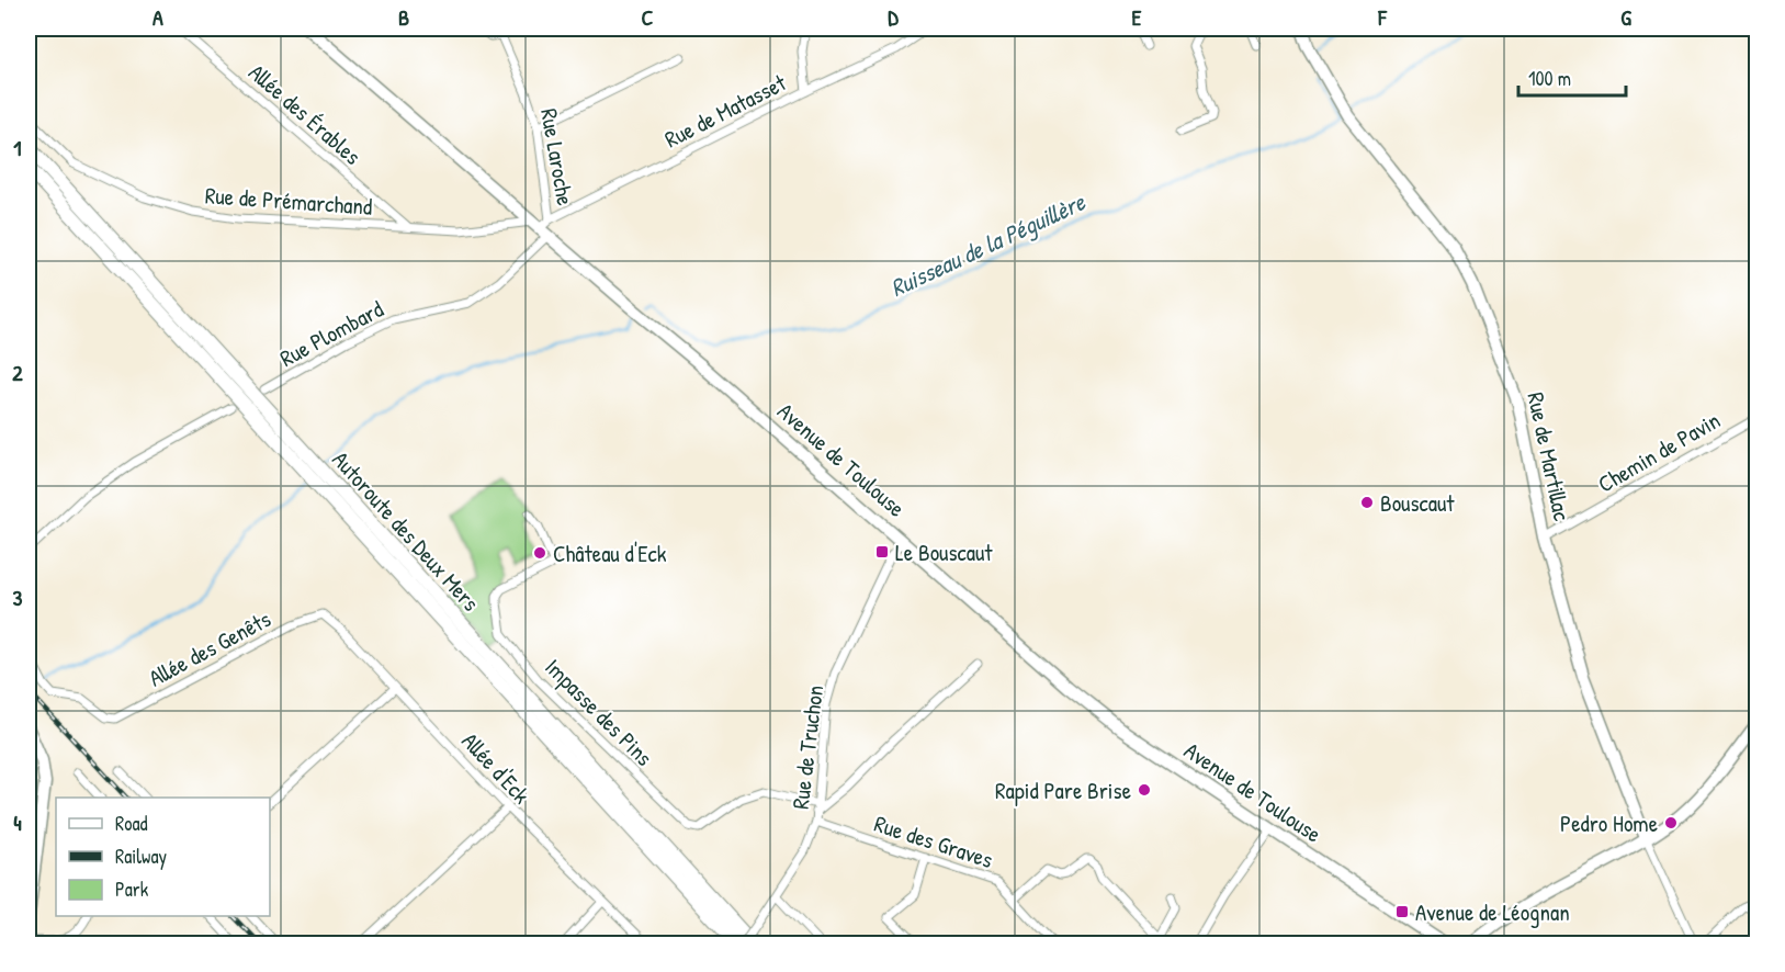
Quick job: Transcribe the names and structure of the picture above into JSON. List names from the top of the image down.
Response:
{
  "streets": {
    "highway": ["Autoroute des Deux Mers"],
    "street": [
      "Rue de Matasset",
      "Allée des Érables",
      "Rue Laroche",
      "Rue de Prémarchand",
      "Rue Plombard",
      "Chemin de Pavin",
      "Rue de Martillac",
      "Avenue de Toulouse",
      "Allée des Genêts",
      "Impasse des Pins",
      "Rue de Truchon",
      "Allée d'Eck",
      "Rue des Graves"
    ]
  },
  "crossings": [
    ["Rue de Matasset", "Rue Laroche"],
    ["Rue de Matasset", "Rue de Prémarchand"],
    ["Rue de Matasset", "Rue Plombard"],
    ["Rue de Matasset", "Avenue de Toulouse"],
    ["Allée des Érables", "Rue de Prémarchand"],
    ["Rue Laroche", "Rue de Prémarchand"],
    ["Rue Laroche", "Rue Plombard"],
    ["Rue Laroche", "Avenue de Toulouse"],
    ["Rue de Prémarchand", "Rue Plombard"],
    ["Rue de Prémarchand", "Avenue de Toulouse"],
    ["Rue Plombard", "Avenue de Toulouse"],
    ["Chemin de Pavin", "Rue de Martillac"],
    ["Avenue de Toulouse", "Rue de Truchon"],
    ["Allée des Genêts", "Allée d'Eck"],
    ["Impasse des Pins", "Rue de Truchon"],
    ["Rue de Truchon", "Rue des Graves"]
  ],
  "water": ["Ruisseau de la Péguillère"],
  "places": {
    "other": [
      "Bouscaut",
      "Château d'Eck",
      "Rapid Pare Brise",
      "Pedro Home"
    ],
    "transit": ["Le Bouscaut", "Avenue de Léognan"]
  },
  "legend": ["Road", "Railway", "Park"],
  "scale_bar": "100 m",
  "grid": {
    "columns": [
      "A",
      "B",
      "C",
      "D",
      "E",
      "F",
      "G"
    ],
    "rows": [
      "1",
      "2",
      "3",
      "4"
    ]
  }
}
